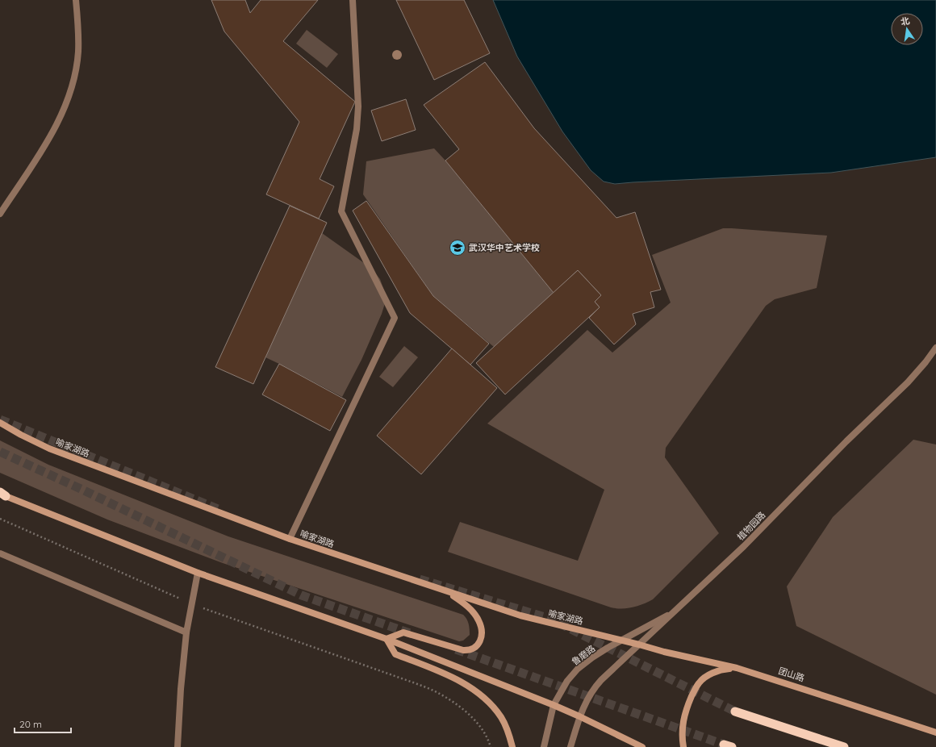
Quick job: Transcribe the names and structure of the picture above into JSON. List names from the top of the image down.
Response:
{
  "streets": {
    "main road": ["喻家湖路", "团山路"],
    "street": ["植物园路", "鲁磨路"]
  },
  "crossings": [
    ["喻家湖路", "植物园路"],
    ["喻家湖路", "鲁磨路"],
    ["喻家湖路", "团山路"],
    ["植物园路", "鲁磨路"],
    ["植物园路", "团山路"]
  ],
  "places": {
    "school or university": ["武汉华中艺术学校"]
  },
  "scale_bar": "20 m",
  "north": "top"
}
